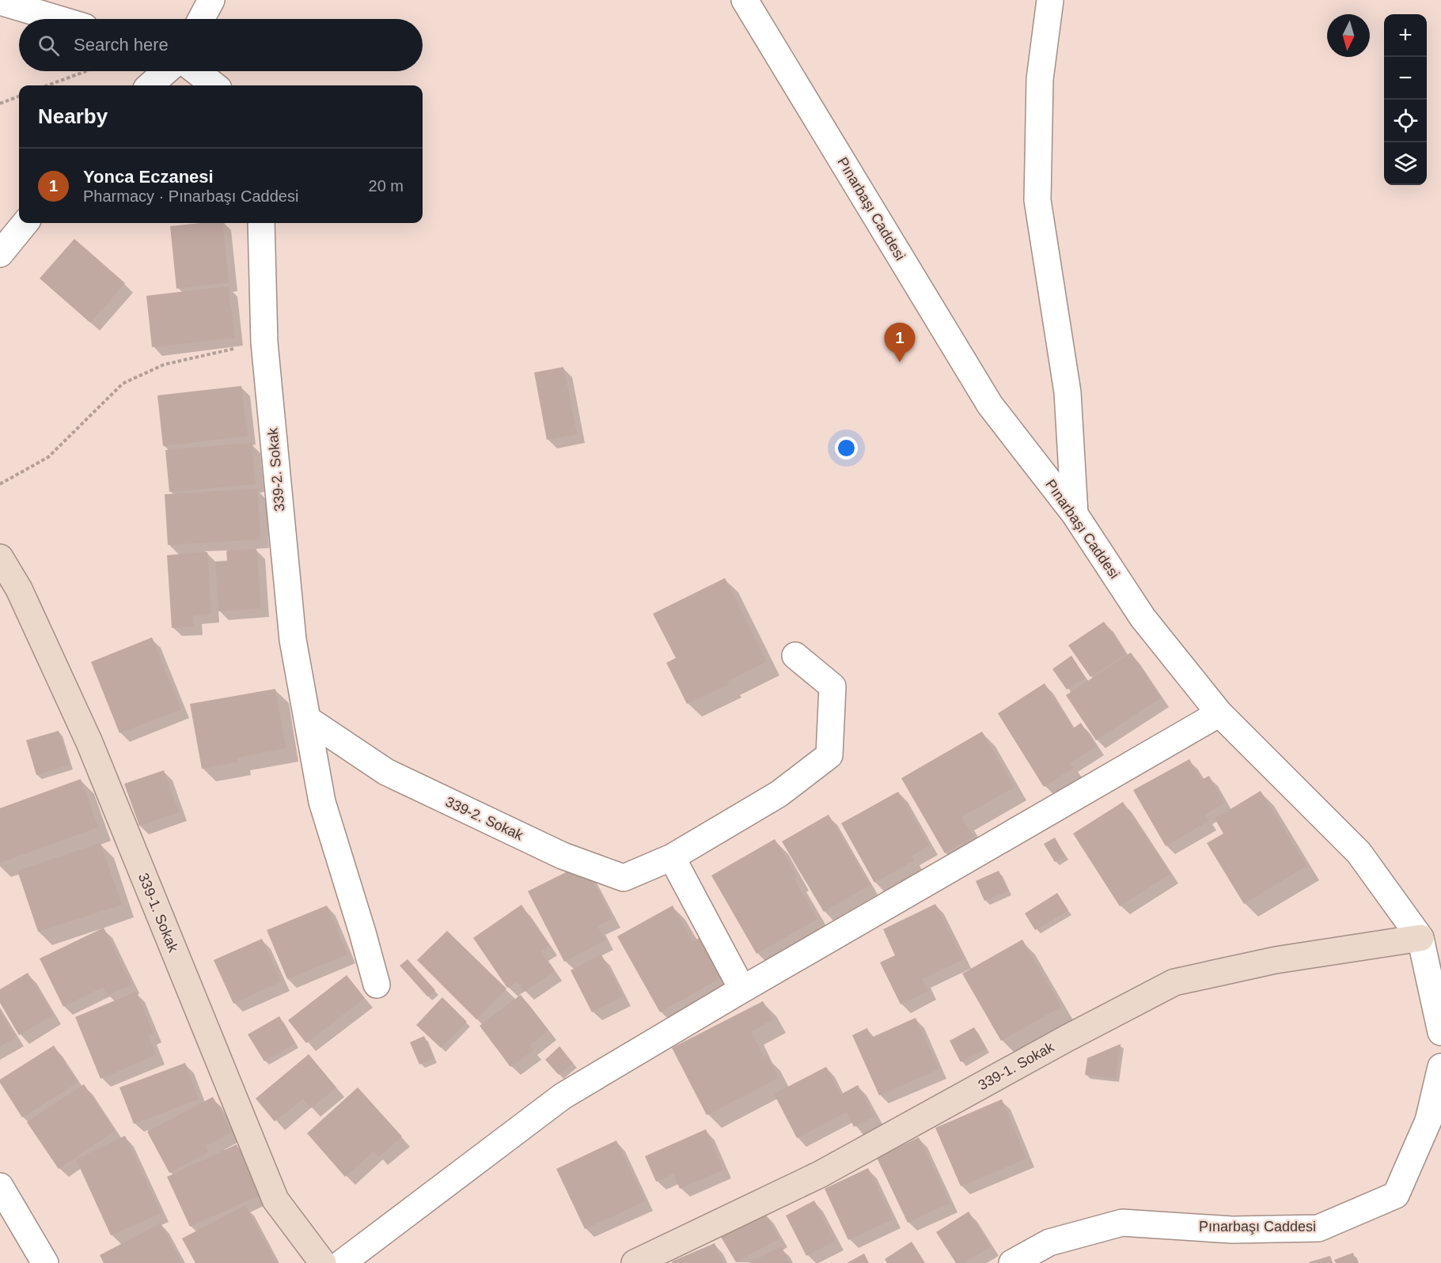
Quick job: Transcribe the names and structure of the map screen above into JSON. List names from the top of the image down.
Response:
{
  "streets": {
    "street": ["Pınarbaşı Caddesi", "339-2. Sokak", "339-1. Sokak"]
  },
  "crossings": [
    ["Pınarbaşı Caddesi", "339-1. Sokak"]
  ],
  "north": "bottom",
  "page": {
    "map_buttons": ["+", "−"],
    "search": "Search here",
    "heading": "Nearby",
    "list": [
      {
        "mark": "1",
        "name": "Yonca Eczanesi",
        "note": "Pharmacy · Pınarbaşı Caddesi",
        "value": "20 m"
      }
    ],
    "pins": "1"
  }
}
